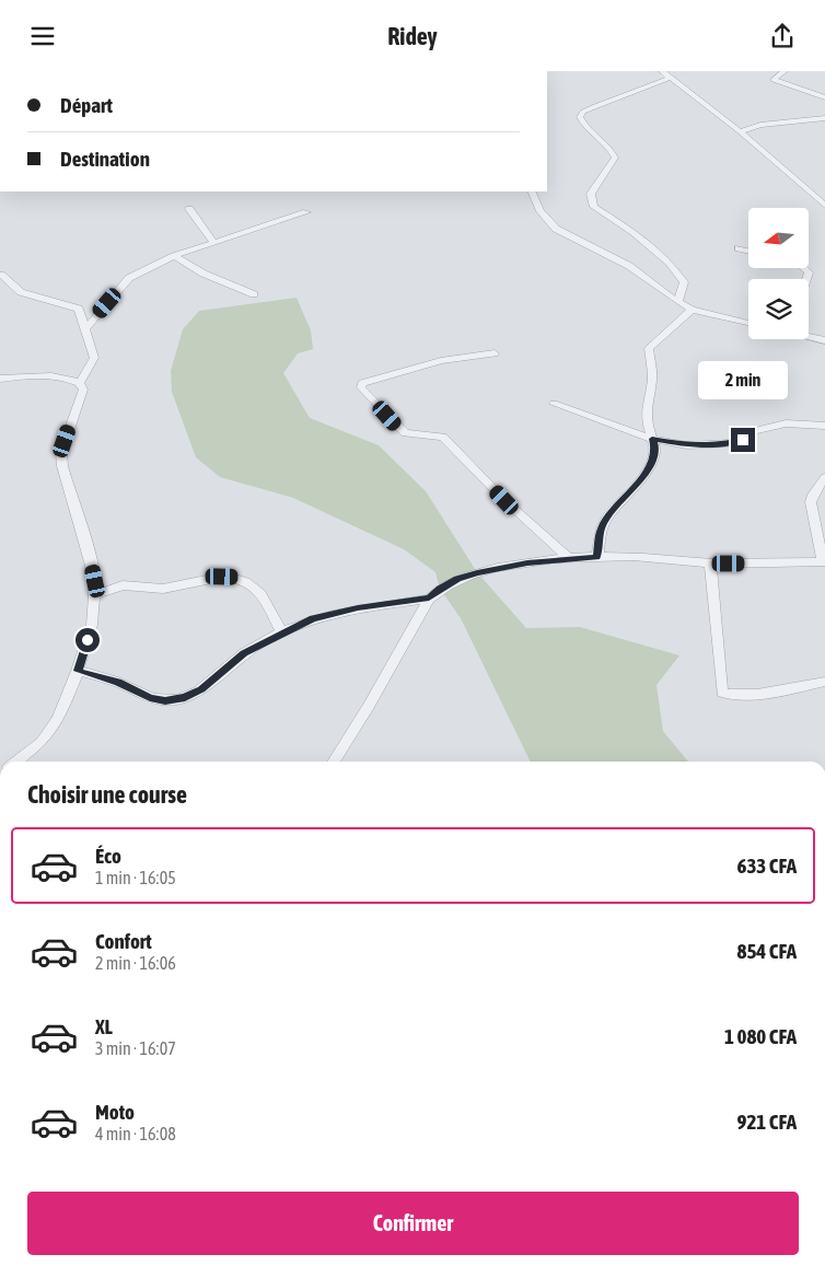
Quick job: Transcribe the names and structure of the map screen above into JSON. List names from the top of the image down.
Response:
{
  "north": "left",
  "page": {
    "header": "Ridey",
    "banner": ["Départ", "Destination"],
    "bubble": "2 min",
    "heading": "Choisir une course",
    "list": [
      {
        "name": "Éco",
        "note": "1 min · 16:05",
        "value": "633 CFA"
      },
      {
        "name": "Confort",
        "note": "2 min · 16:06",
        "value": "854 CFA"
      },
      {
        "name": "XL",
        "note": "3 min · 16:07",
        "value": "1 080 CFA"
      },
      {
        "name": "Moto",
        "note": "4 min · 16:08",
        "value": "921 CFA"
      }
    ],
    "buttons": "Confirmer"
  }
}
